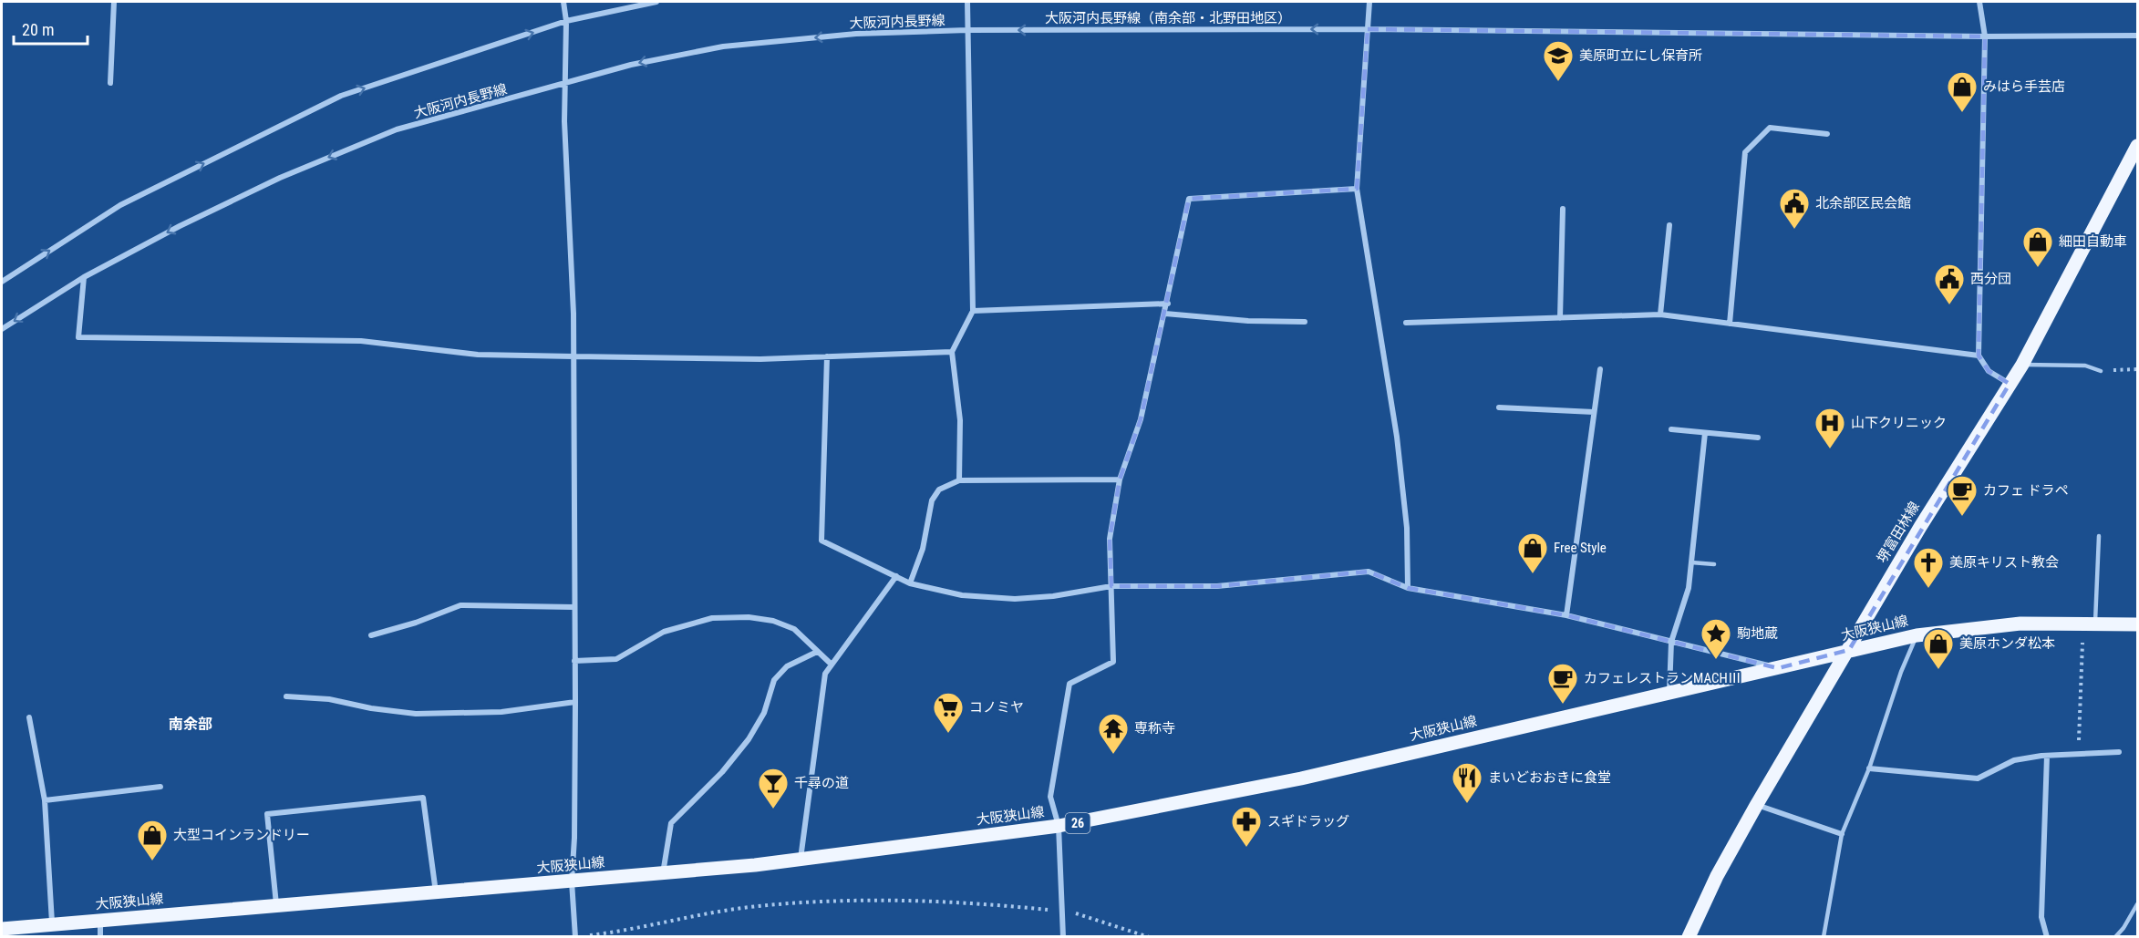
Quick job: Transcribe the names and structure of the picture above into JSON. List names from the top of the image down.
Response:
{
  "streets": {
    "main road": ["堺富田林線", "大阪狭山線", "26"],
    "street": ["大阪河内長野線（南余部・北野田地区）", "大阪河内長野線"]
  },
  "crossings": [
    ["大阪河内長野線（南余部・北野田地区）", "大阪河内長野線"],
    ["堺富田林線", "大阪狭山線"]
  ],
  "districts": ["南余部"],
  "places": {
    "school or university": ["美原町立にし保育所"],
    "shop": [
      "みはら手芸店",
      "細田自動車",
      "Free Style",
      "美原ホンダ松本",
      "大型コインランドリー"
    ],
    "public building": ["北余部区民会館", "西分団"],
    "hospital": ["山下クリニック"],
    "cafe": ["カフェ ドラペ", "カフェレストランMACHⅢ"],
    "church": ["美原キリスト教会"],
    "place": ["駒地蔵"],
    "supermarket": ["コノミヤ"],
    "temple": ["専称寺"],
    "restaurant": ["まいどおおきに食堂"],
    "bar": ["千尋の道"],
    "pharmacy": ["スギドラッグ"]
  },
  "scale_bar": "20 m"
}
